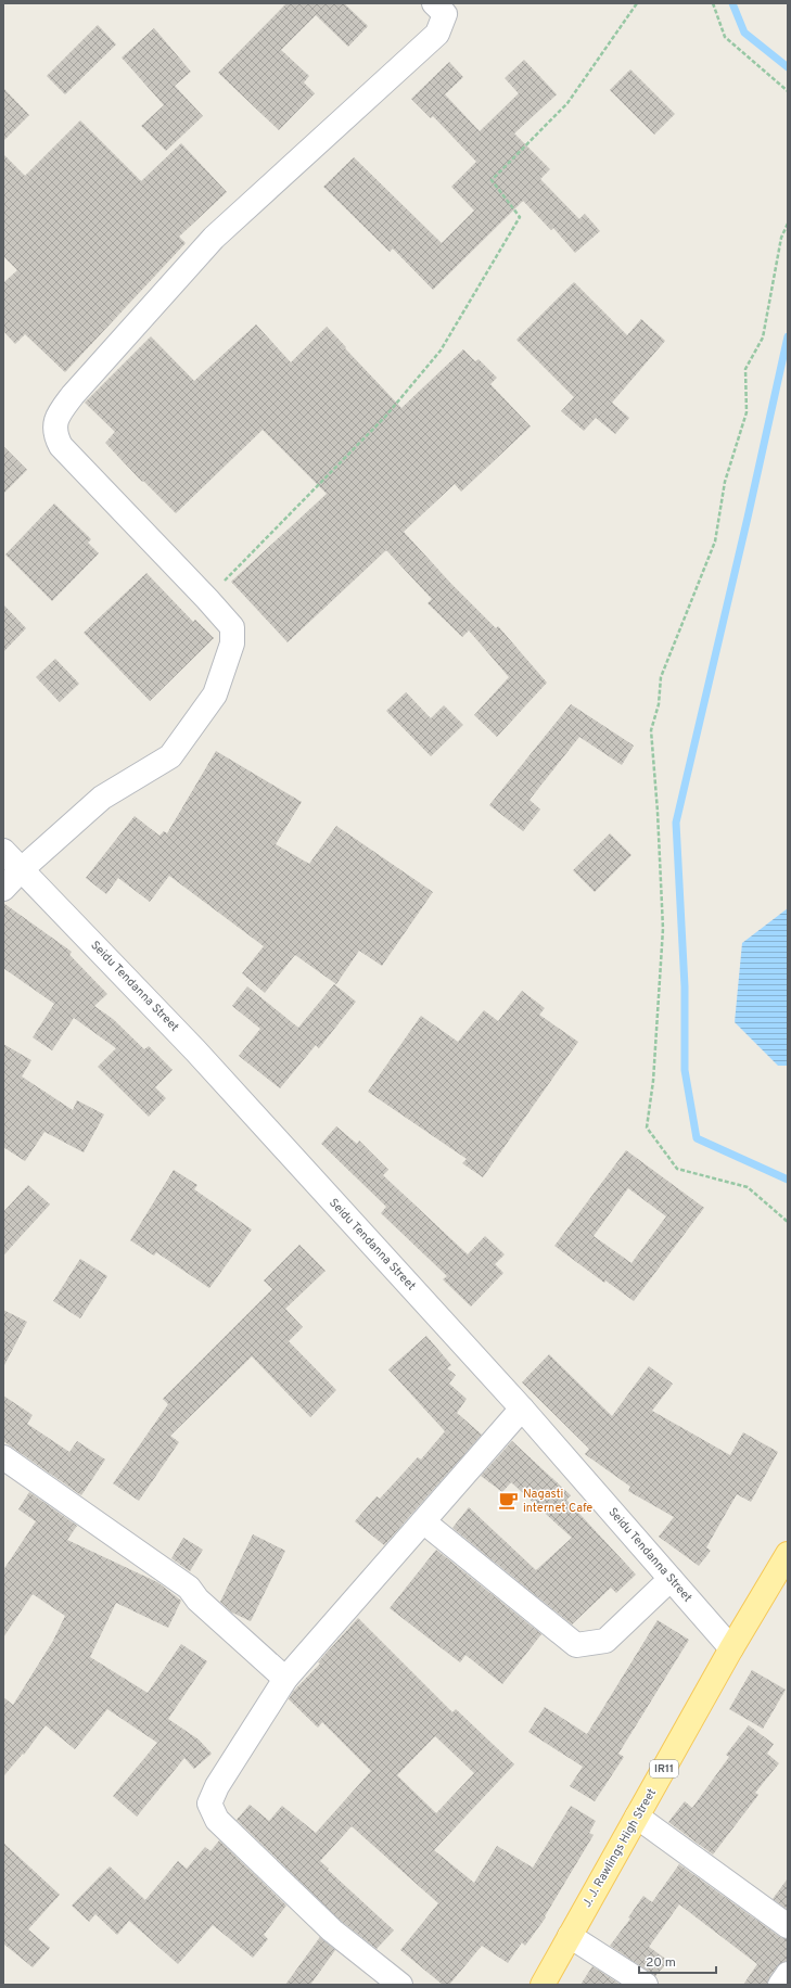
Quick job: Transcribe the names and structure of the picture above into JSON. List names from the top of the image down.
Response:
{
  "streets": {
    "main road": ["IR11", "J. J. Rawlings High Street"],
    "street": ["Seidu Tendanna Street"]
  },
  "crossings": [
    ["Seidu Tendanna Street", "J. J. Rawlings High Street"]
  ],
  "places": {
    "cafe": ["Nagasti internet Cafe"]
  },
  "scale_bar": "20 m"
}
